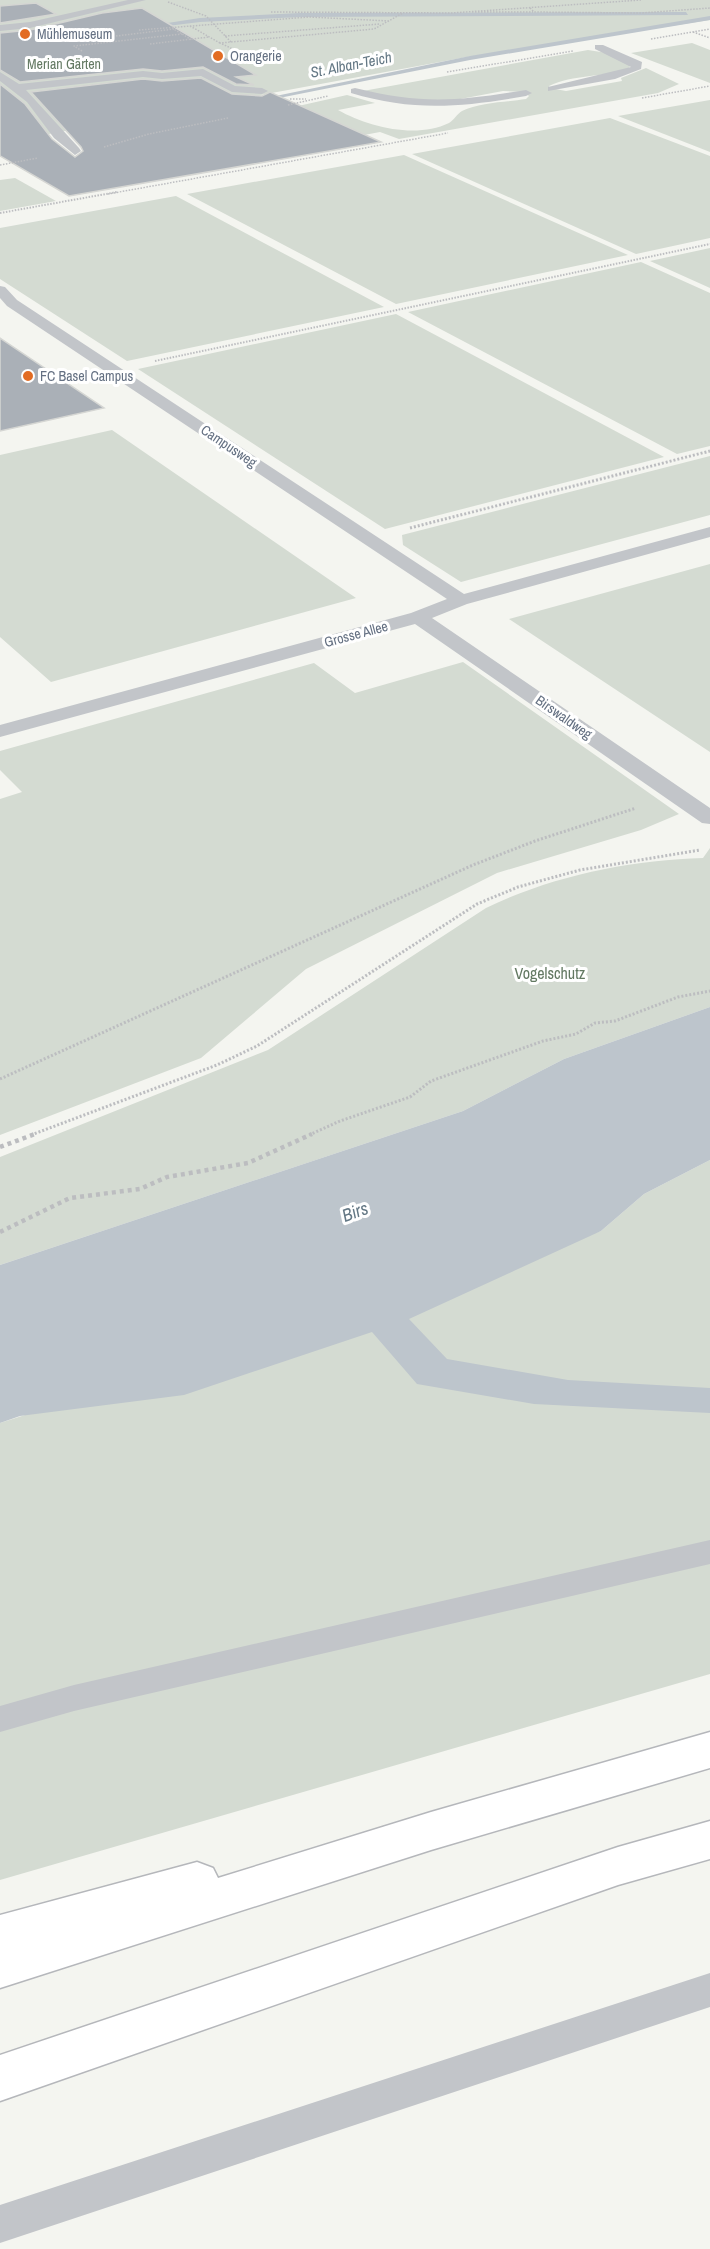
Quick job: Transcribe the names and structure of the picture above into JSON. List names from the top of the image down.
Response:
{
  "streets": {
    "lane": ["Campusweg", "Grosse Allee", "Birswaldweg"]
  },
  "crossings": [
    ["Campusweg", "Grosse Allee"],
    ["Grosse Allee", "Birswaldweg"]
  ],
  "water": ["St. Alban-Teich", "Birs"],
  "parks": ["Merian Gärten", "Vogelschutz"],
  "places": ["Mühlemuseum", "Orangerie", "FC Basel Campus"]
}
